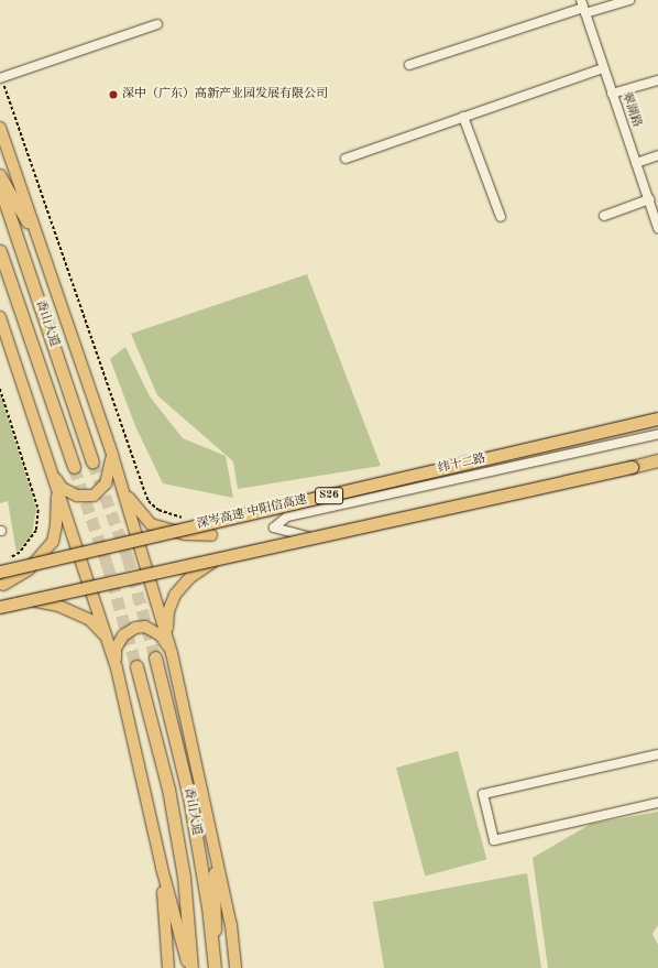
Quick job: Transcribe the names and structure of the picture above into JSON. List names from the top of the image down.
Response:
{
  "streets": {
    "highway": ["香山大道", "S26", "深岑高速 中阳信高速"],
    "street": ["翠湖路", "纬十二路"]
  },
  "places": ["深中（广东）高新产业园发展有限公司"]
}
